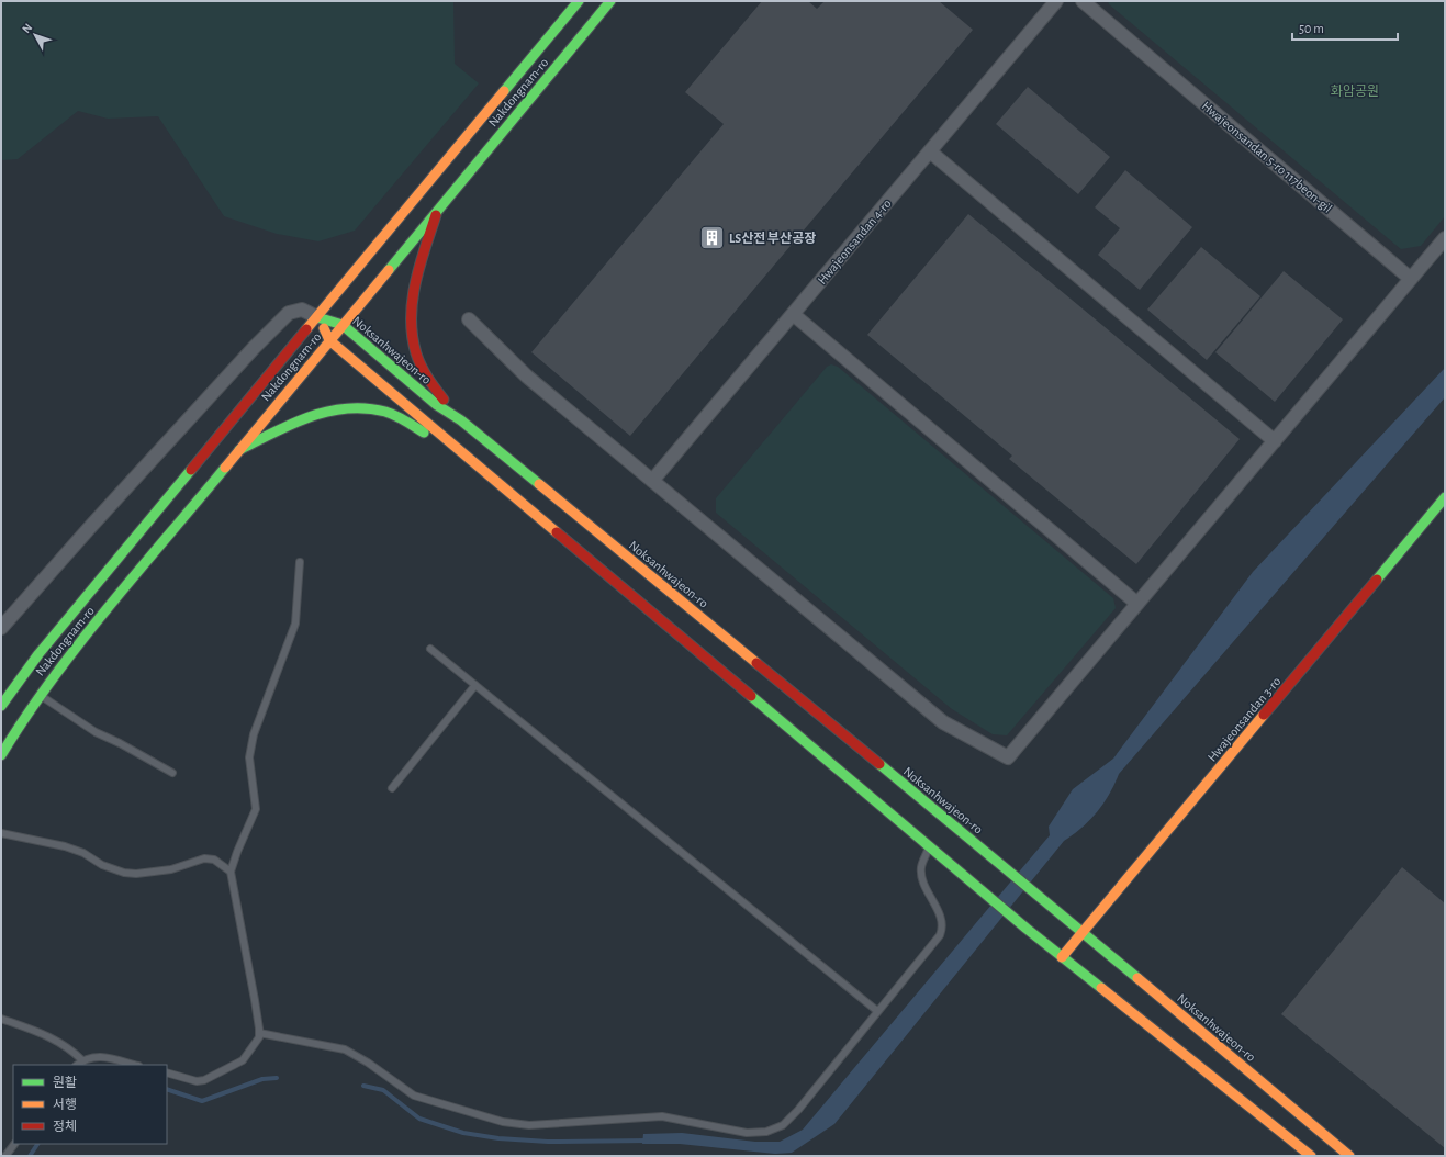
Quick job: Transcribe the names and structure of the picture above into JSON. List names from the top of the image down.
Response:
{
  "streets": {
    "main road": ["Nakdongnam-ro", "Noksanhwajeon-ro", "Hwajeonsandan 3-ro"],
    "street": ["Hwajeonsandan 5-ro 117beon-gil", "Hwajeonsandan 4-ro"]
  },
  "crossings": [
    ["Nakdongnam-ro", "Noksanhwajeon-ro"],
    ["Noksanhwajeon-ro", "Hwajeonsandan 3-ro"]
  ],
  "parks": ["화암공원"],
  "places": {
    "building": ["LS산전 부산공장"]
  },
  "legend": ["원활", "서행", "정체"],
  "scale_bar": "50 m",
  "north": "top left"
}
